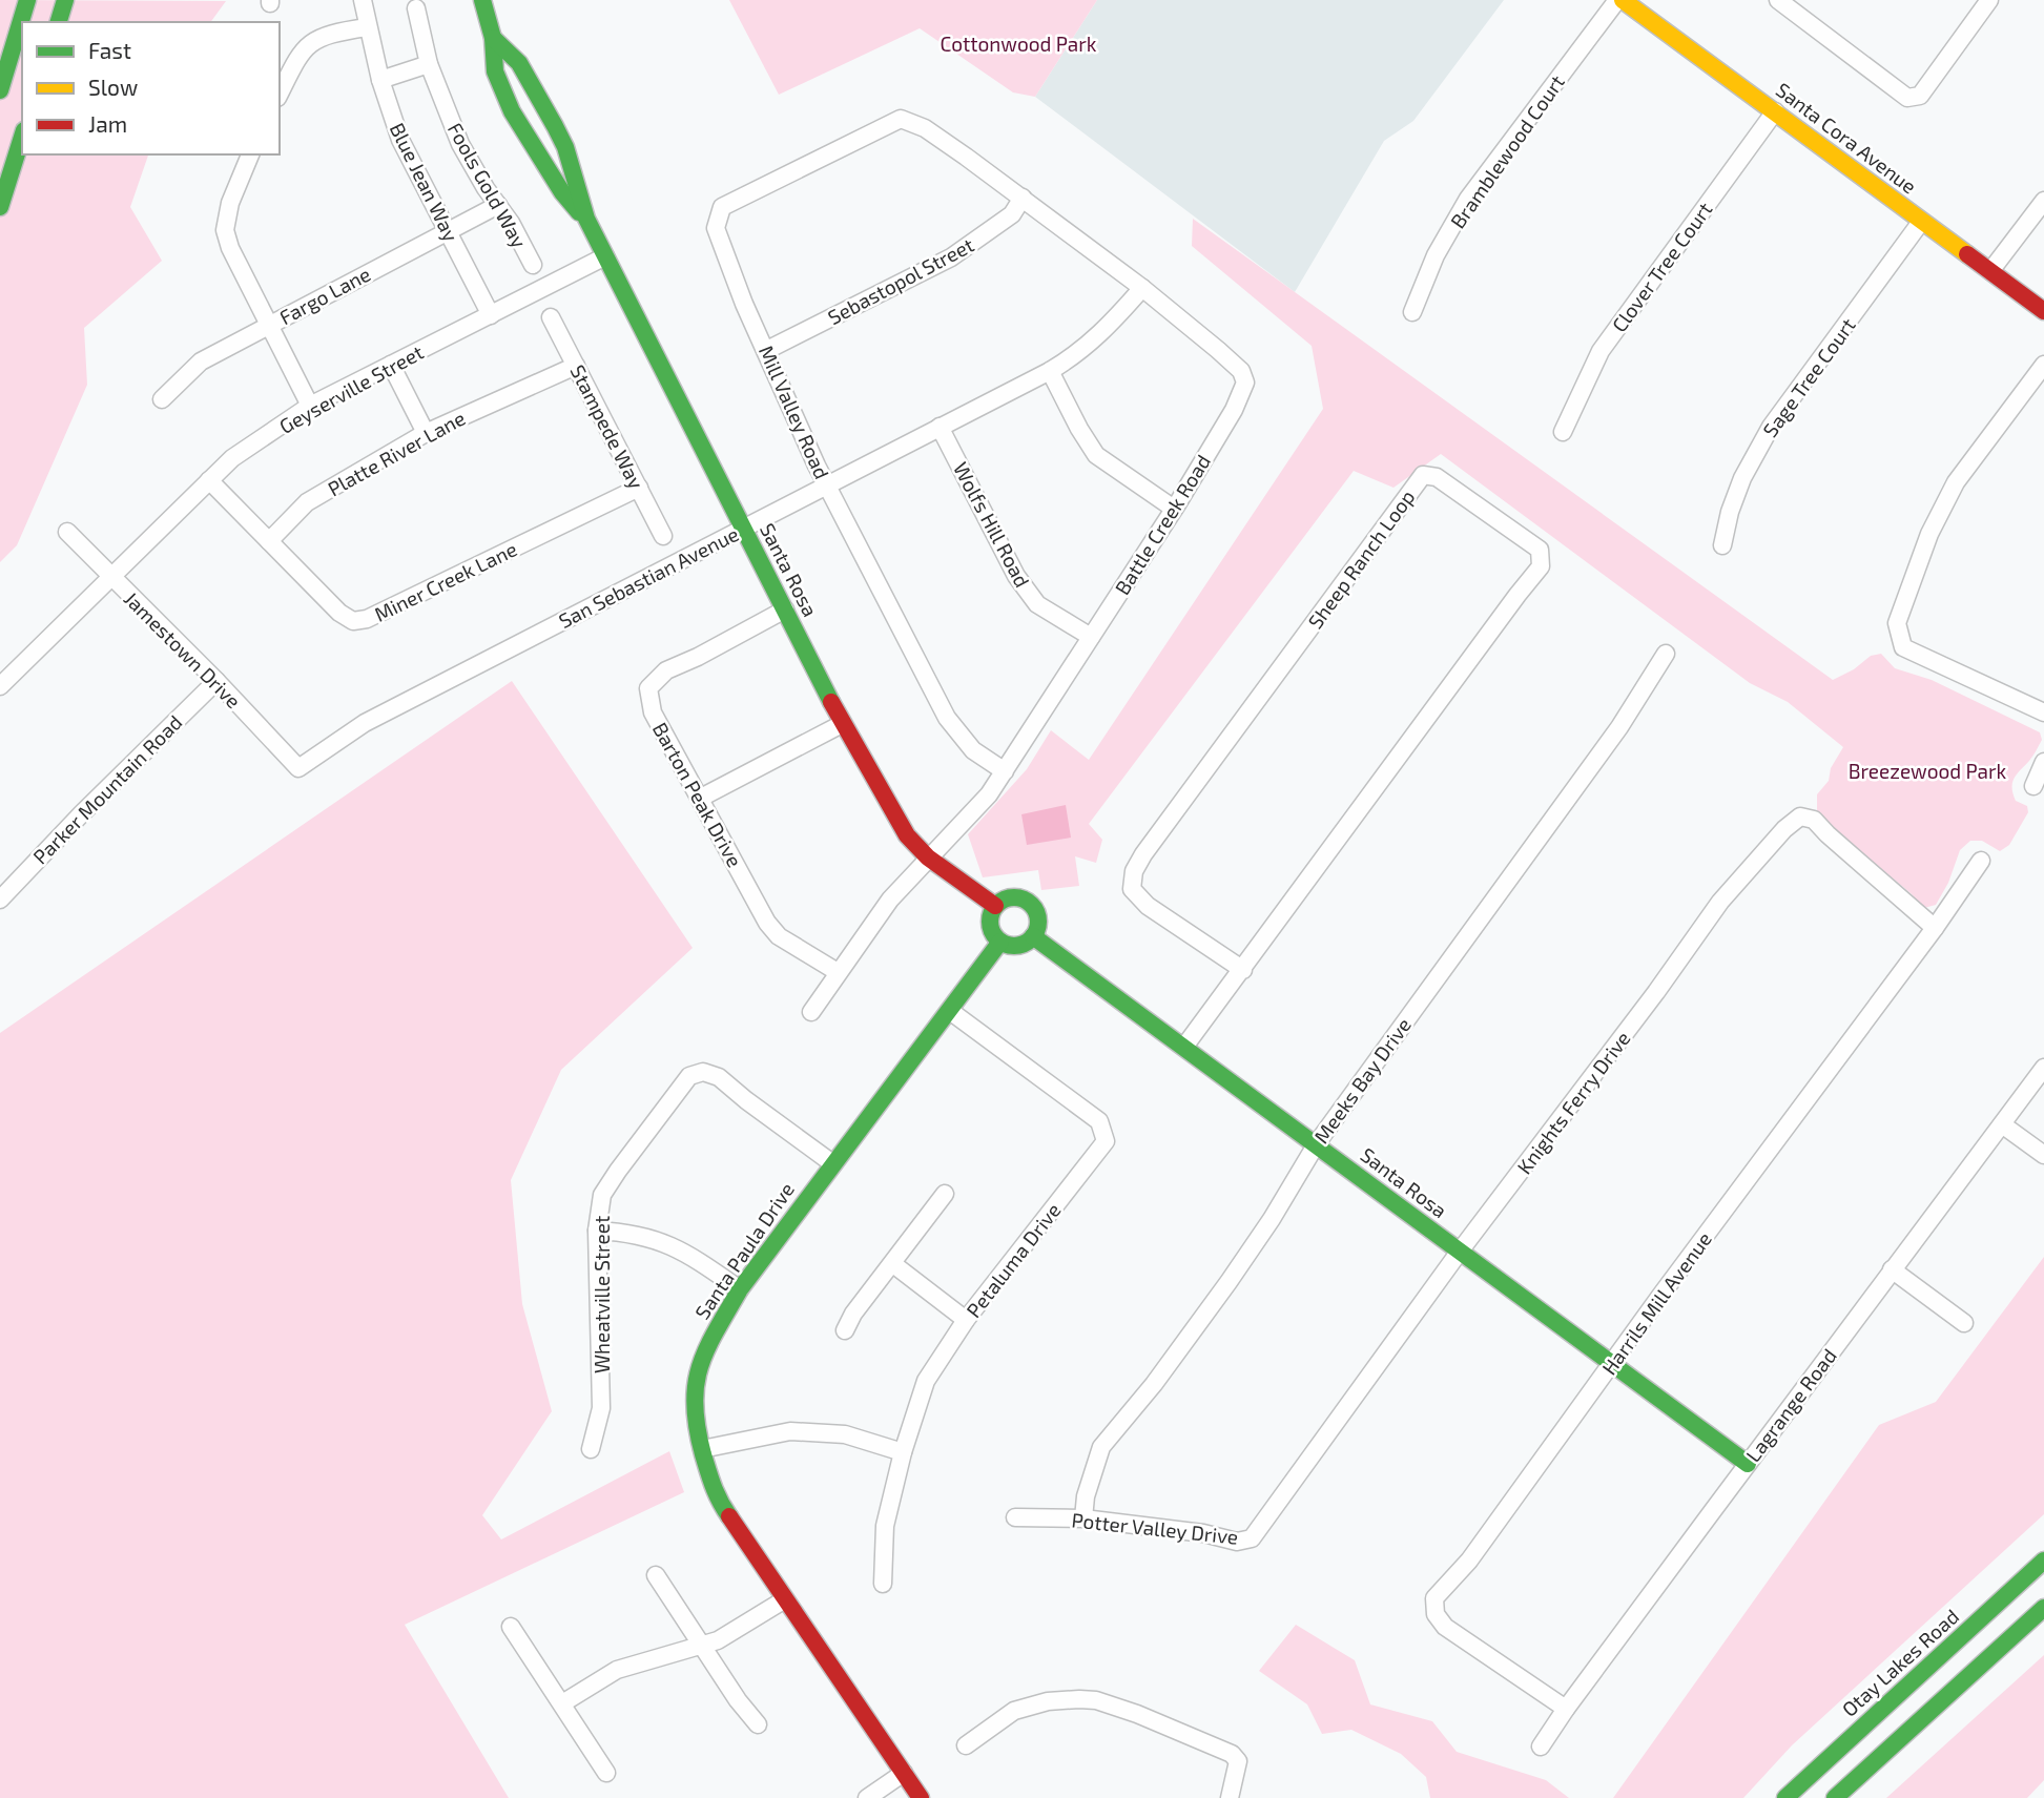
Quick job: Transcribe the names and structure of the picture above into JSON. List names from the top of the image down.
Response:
{
  "streets": {
    "street": [
      "Santa Cora Avenue",
      "Bramblewood Court",
      "Blue Jean Way",
      "Fools Gold Way",
      "Clover Tree Court",
      "Sebastopol Street",
      "Fargo Lane",
      "Sage Tree Court",
      "Geyserville Street",
      "Mill Valley Road",
      "Stampede Way",
      "Platte River Lane",
      "Wolfs Hill Road",
      "Battle Creek Road",
      "Sheep Ranch Loop",
      "Santa Rosa",
      "San Sebastian Avenue",
      "Miner Creek Lane",
      "Jamestown Drive",
      "Parker Mountain Road",
      "Barton Peak Drive",
      "Meeks Bay Drive",
      "Knights Ferry Drive",
      "Santa Paula Drive",
      "Petaluma Drive",
      "Wheatville Street",
      "Harrils Mill Avenue",
      "Lagrange Road",
      "Potter Valley Drive",
      "Otay Lakes Road"
    ]
  },
  "crossings": [
    ["Santa Cora Avenue", "Clover Tree Court"],
    ["Santa Cora Avenue", "Sage Tree Court"],
    ["Blue Jean Way", "Fargo Lane"],
    ["Blue Jean Way", "Geyserville Street"],
    ["Fools Gold Way", "Fargo Lane"],
    ["Sebastopol Street", "Mill Valley Road"],
    ["Sebastopol Street", "Battle Creek Road"],
    ["Geyserville Street", "Santa Rosa"],
    ["Geyserville Street", "Miner Creek Lane"],
    ["Geyserville Street", "Jamestown Drive"],
    ["Mill Valley Road", "Battle Creek Road"],
    ["Mill Valley Road", "San Sebastian Avenue"],
    ["Stampede Way", "Platte River Lane"],
    ["Stampede Way", "Miner Creek Lane"],
    ["Platte River Lane", "Miner Creek Lane"],
    ["Wolfs Hill Road", "Battle Creek Road"],
    ["Wolfs Hill Road", "San Sebastian Avenue"],
    ["Battle Creek Road", "Santa Rosa"],
    ["Battle Creek Road", "San Sebastian Avenue"],
    ["Battle Creek Road", "Barton Peak Drive"],
    ["Sheep Ranch Loop", "Santa Rosa"],
    ["Santa Rosa", "San Sebastian Avenue"],
    ["Santa Rosa", "Barton Peak Drive"],
    ["Santa Rosa", "Meeks Bay Drive"],
    ["Santa Rosa", "Knights Ferry Drive"],
    ["Santa Rosa", "Santa Paula Drive"],
    ["Santa Rosa", "Harrils Mill Avenue"],
    ["Santa Rosa", "Lagrange Road"],
    ["San Sebastian Avenue", "Jamestown Drive"],
    ["Jamestown Drive", "Parker Mountain Road"],
    ["Meeks Bay Drive", "Potter Valley Drive"],
    ["Knights Ferry Drive", "Harrils Mill Avenue"],
    ["Knights Ferry Drive", "Potter Valley Drive"],
    ["Santa Paula Drive", "Petaluma Drive"],
    ["Santa Paula Drive", "Wheatville Street"],
    ["Harrils Mill Avenue", "Lagrange Road"]
  ],
  "parks": ["Cottonwood Park", "Breezewood Park"],
  "legend": ["Fast", "Slow", "Jam"]
}
